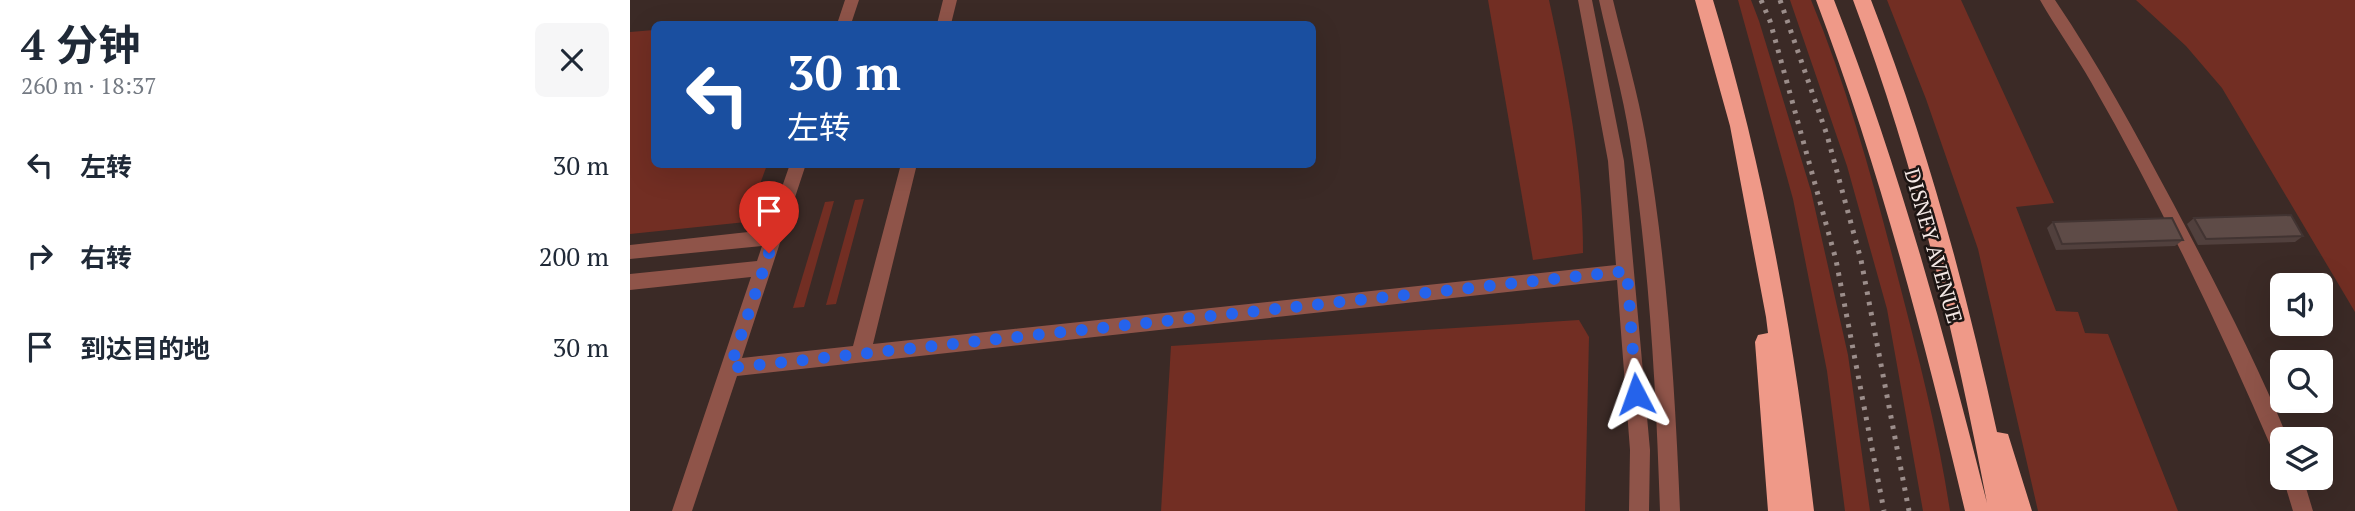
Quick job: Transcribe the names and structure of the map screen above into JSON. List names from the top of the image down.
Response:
{
  "streets": {
    "highway": ["DISNEY AVENUE"]
  },
  "page": {
    "heading": ["4 分钟", "260 m · 18:37"],
    "turn": ["30 m", "左转"],
    "list": [
      {
        "name": "左转",
        "value": "30 m"
      },
      {
        "name": "右转",
        "value": "200 m"
      },
      {
        "name": "到达目的地",
        "value": "30 m"
      }
    ]
  }
}
